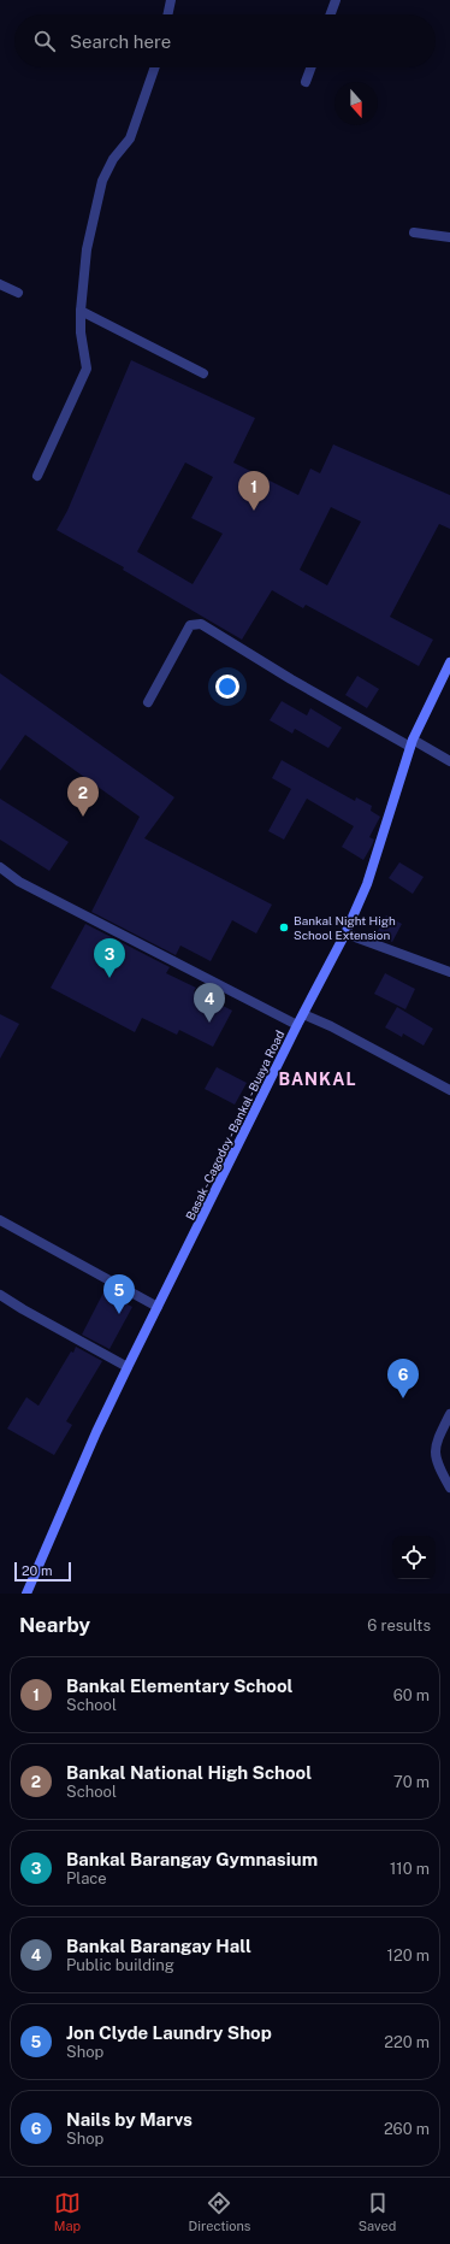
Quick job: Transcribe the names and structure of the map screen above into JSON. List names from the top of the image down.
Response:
{
  "streets": {
    "street": ["Basak - Cagodoy - Bankal - Buaya Road"]
  },
  "districts": ["BANKAL"],
  "places": ["Bankal Night High School Extension"],
  "scale_bar": "20 m",
  "north": "bottom",
  "page": {
    "search": "Search here",
    "pins": [
      "1",
      "2",
      "3",
      "4",
      "5",
      "6"
    ],
    "scale": "20 m",
    "heading": ["Nearby", "6 results"],
    "list": [
      {
        "mark": "1",
        "name": "Bankal Elementary School",
        "note": "School",
        "value": "60 m"
      },
      {
        "mark": "2",
        "name": "Bankal National High School",
        "note": "School",
        "value": "70 m"
      },
      {
        "mark": "3",
        "name": "Bankal Barangay Gymnasium",
        "note": "Place",
        "value": "110 m"
      },
      {
        "mark": "4",
        "name": "Bankal Barangay Hall",
        "note": "Public building",
        "value": "120 m"
      },
      {
        "mark": "5",
        "name": "Jon Clyde Laundry Shop",
        "note": "Shop",
        "value": "220 m"
      },
      {
        "mark": "6",
        "name": "Nails by Marvs",
        "note": "Shop",
        "value": "260 m"
      }
    ],
    "nav": ["Map", "Directions", "Saved"]
  }
}
